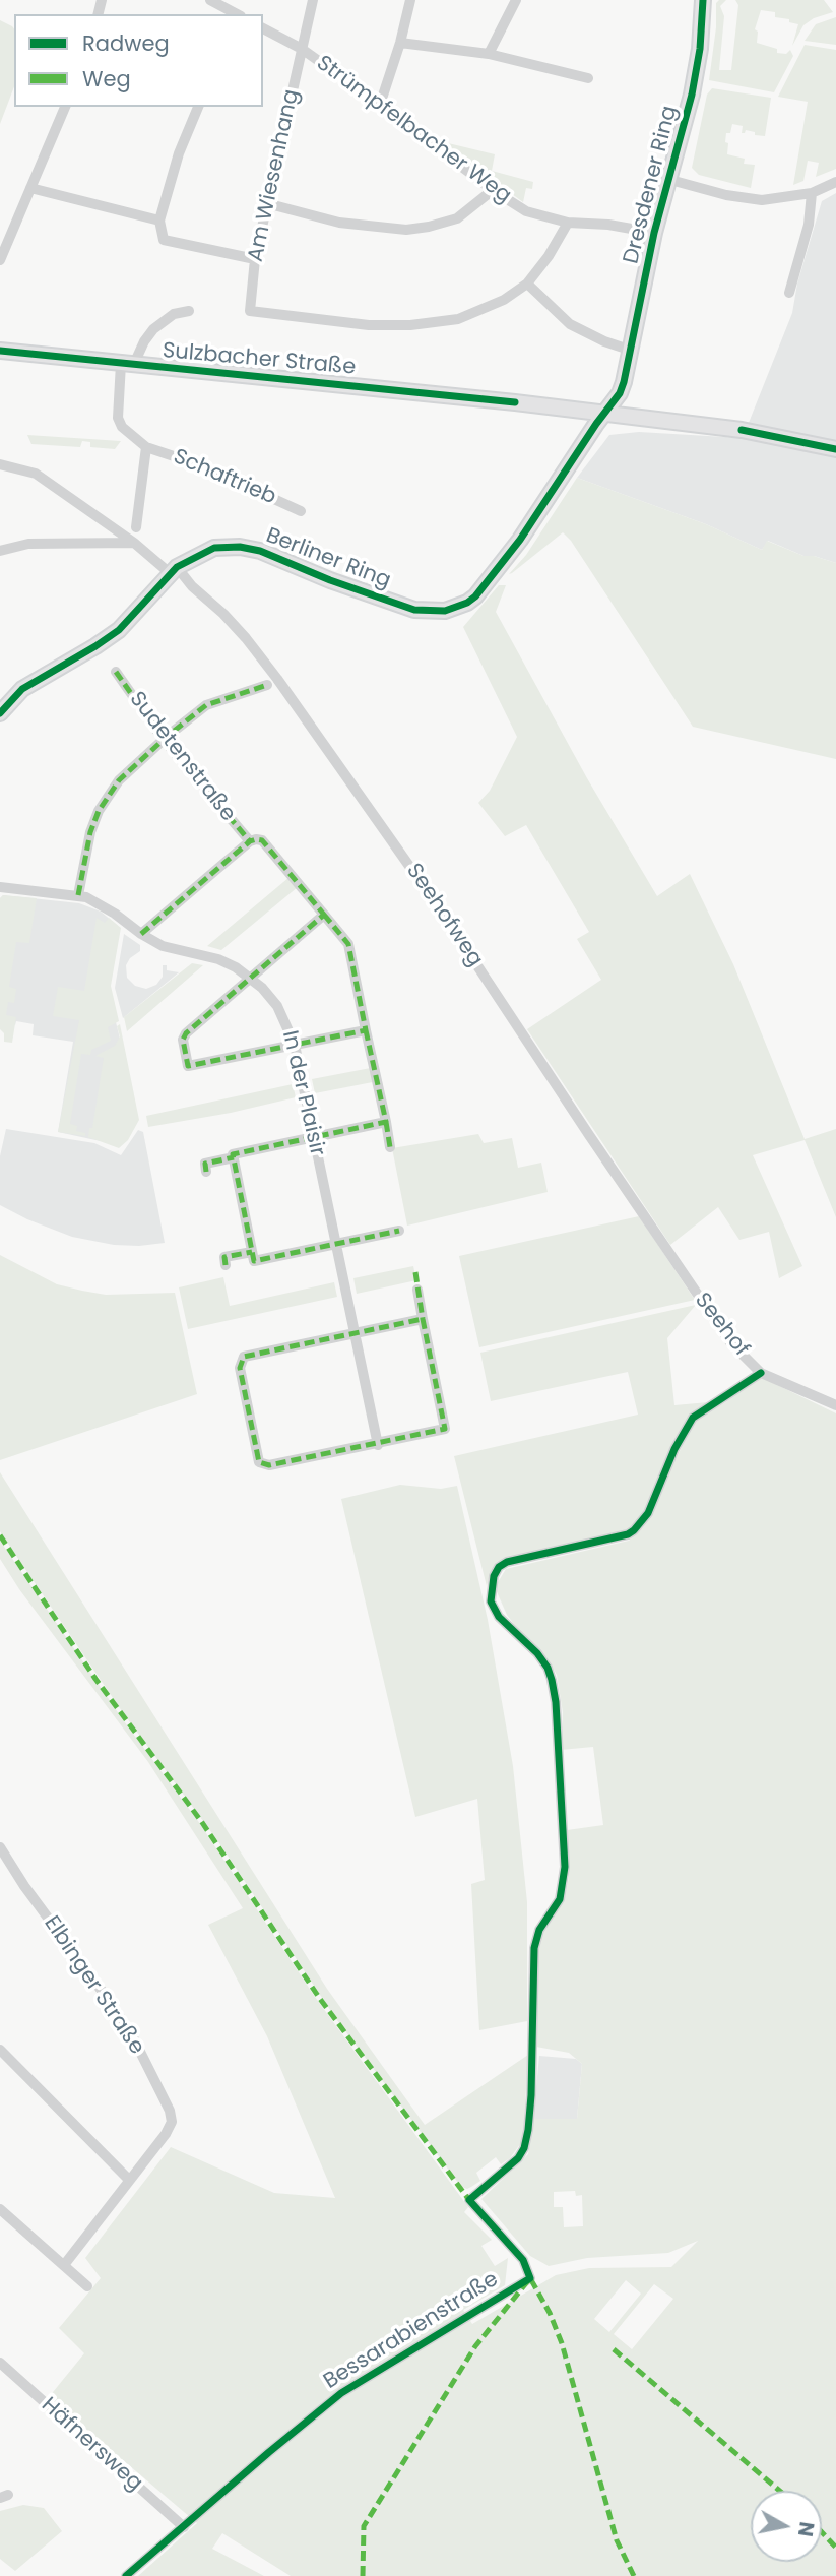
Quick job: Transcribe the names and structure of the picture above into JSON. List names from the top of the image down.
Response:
{
  "streets": {
    "street": [
      "Strümpfelbacher Weg",
      "Am Wiesenhang",
      "Dresdener Ring",
      "Sulzbacher Straße",
      "Schaftrieb",
      "Berliner Ring",
      "Sudetenstraße",
      "Seehofweg",
      "In der Plaisir",
      "Seehof",
      "Elbinger Straße",
      "Bessarabienstraße",
      "Häfnersweg"
    ]
  },
  "crossings": [
    ["Strümpfelbacher Weg", "Am Wiesenhang"],
    ["Strümpfelbacher Weg", "Dresdener Ring"],
    ["Dresdener Ring", "Sulzbacher Straße"],
    ["Dresdener Ring", "Berliner Ring"],
    ["Sulzbacher Straße", "Schaftrieb"],
    ["Sulzbacher Straße", "Berliner Ring"],
    ["Berliner Ring", "Seehofweg"],
    ["Seehofweg", "Seehof"],
    ["Seehof", "Bessarabienstraße"],
    ["Bessarabienstraße", "Häfnersweg"]
  ],
  "legend": ["Radweg", "Weg"],
  "north": "right"
}
